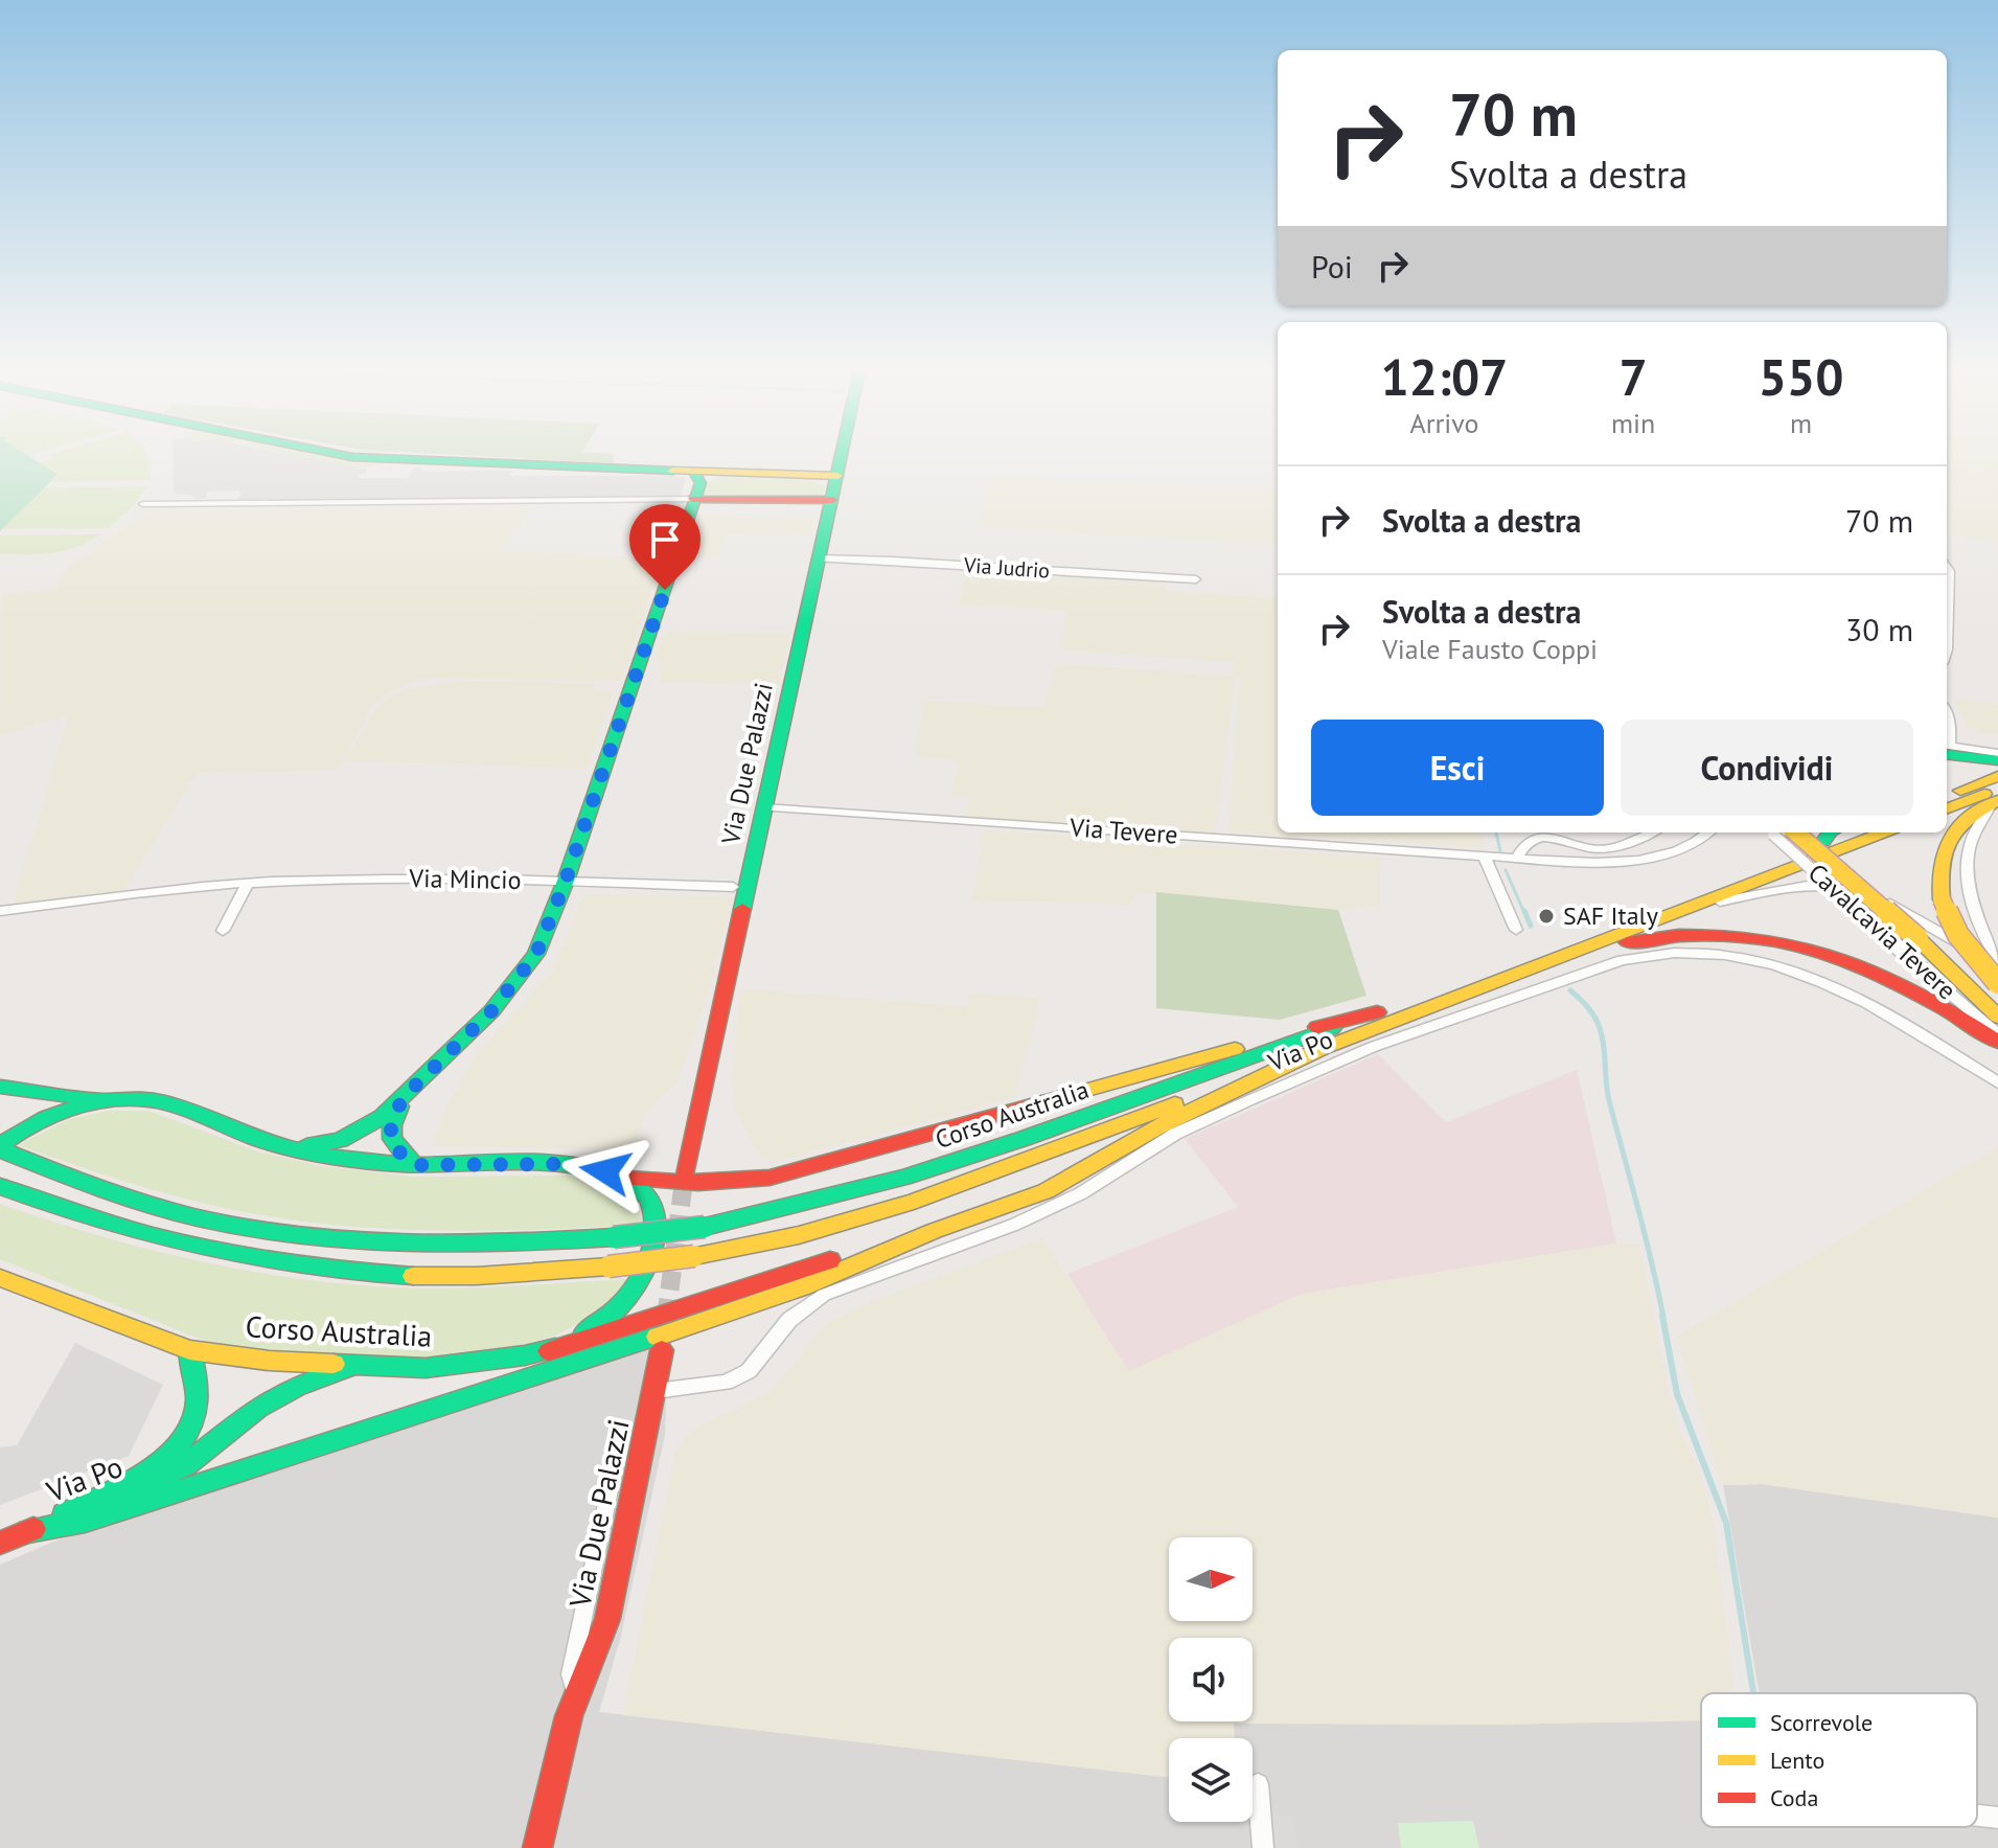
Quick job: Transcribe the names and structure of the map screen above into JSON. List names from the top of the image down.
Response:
{
  "streets": {
    "main road": ["Via Due Palazzi", "Via Po", "Corso Australia"],
    "street": [
      "Via Judrio",
      "Via Tevere",
      "Via Mincio",
      "Cavalcavia Tevere"
    ]
  },
  "crossings": [
    ["Via Judrio", "Via Due Palazzi"],
    ["Via Due Palazzi", "Via Tevere"],
    ["Via Due Palazzi", "Via Po"],
    ["Via Po", "Corso Australia"]
  ],
  "places": ["SAF Italy"],
  "legend": ["Scorrevole", "Lento", "Coda"],
  "north": "right",
  "page": {
    "turn": ["70 m", "Svolta a destra"],
    "then": "Poi",
    "eta": [
      "12:07",
      "Arrivo",
      "7",
      "min",
      "550",
      "m"
    ],
    "list": [
      {
        "name": "Svolta a destra",
        "value": "70 m"
      },
      {
        "name": "Svolta a destra",
        "note": "Viale Fausto Coppi",
        "value": "30 m"
      }
    ],
    "buttons": ["Esci", "Condividi"]
  }
}
